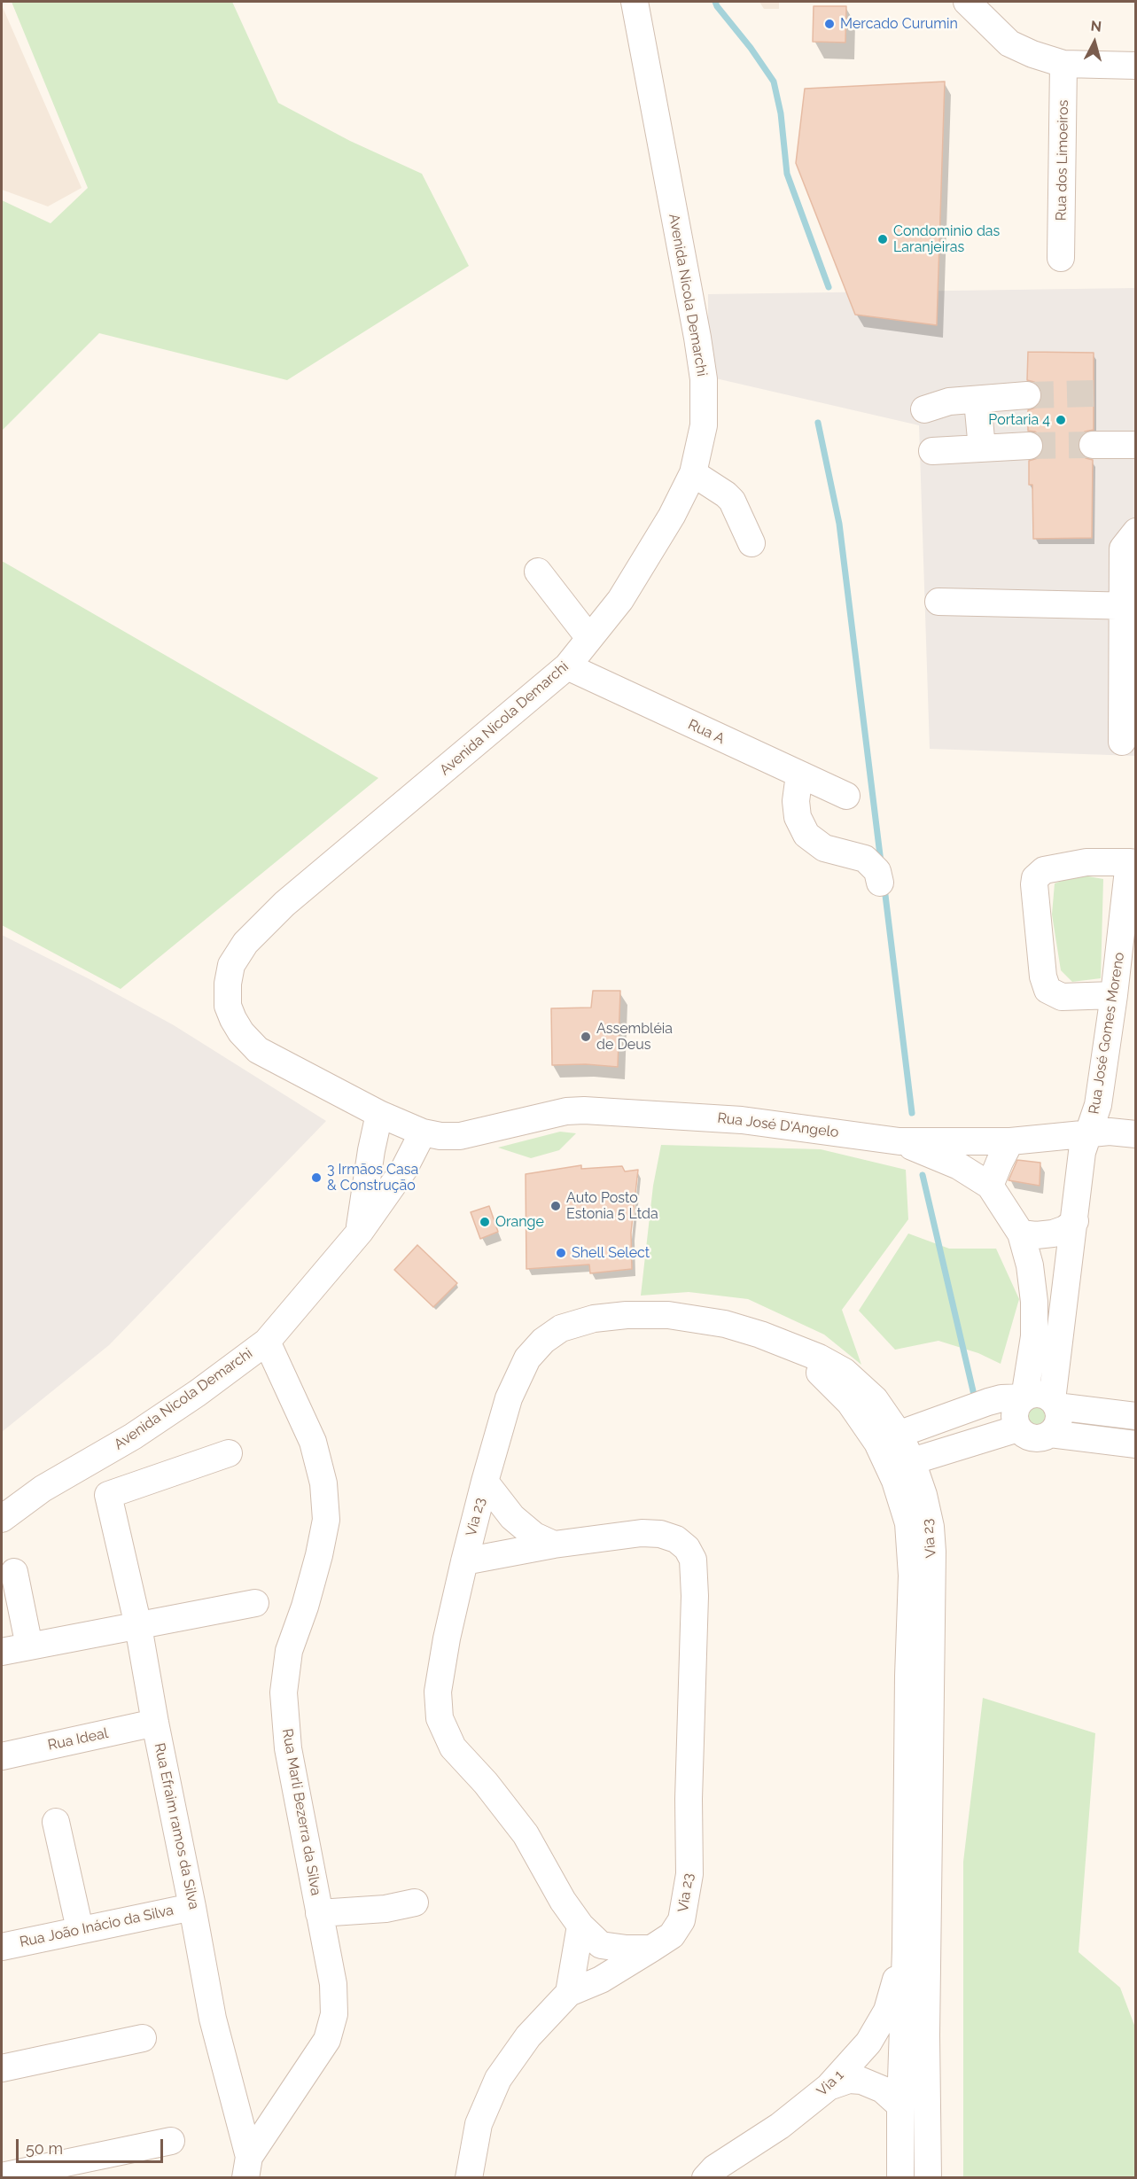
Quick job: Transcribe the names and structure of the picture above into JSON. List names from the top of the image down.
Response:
{
  "streets": {
    "street": [
      "Rua dos Limoeiros",
      "Avenida Nicola Demarchi",
      "Rua A",
      "Rua José Gomes Moreno",
      "Rua José D'Angelo",
      "Via 23",
      "Rua Ideal",
      "Rua Marli Bezerra da Silva",
      "Rua Efraim ramos da Silva",
      "Rua João Inácio da Silva",
      "Via 1"
    ]
  },
  "crossings": [
    ["Avenida Nicola Demarchi", "Rua A"],
    ["Avenida Nicola Demarchi", "Rua José D'Angelo"],
    ["Avenida Nicola Demarchi", "Rua Marli Bezerra da Silva"],
    ["Rua José Gomes Moreno", "Rua José D'Angelo"],
    ["Via 23", "Via 1"],
    ["Rua Ideal", "Rua Efraim ramos da Silva"],
    ["Rua Marli Bezerra da Silva", "Rua Efraim ramos da Silva"],
    ["Rua Efraim ramos da Silva", "Rua João Inácio da Silva"]
  ],
  "places": [
    "Mercado Curumin",
    "Condominio das Laranjeiras",
    "Portaria 4",
    "Assembléia de Deus",
    "3 Irmãos Casa & Construção",
    "Auto Posto Estonia 5 Ltda",
    "Orange",
    "Shell Select"
  ],
  "scale_bar": "50 m",
  "north": "top"
}
